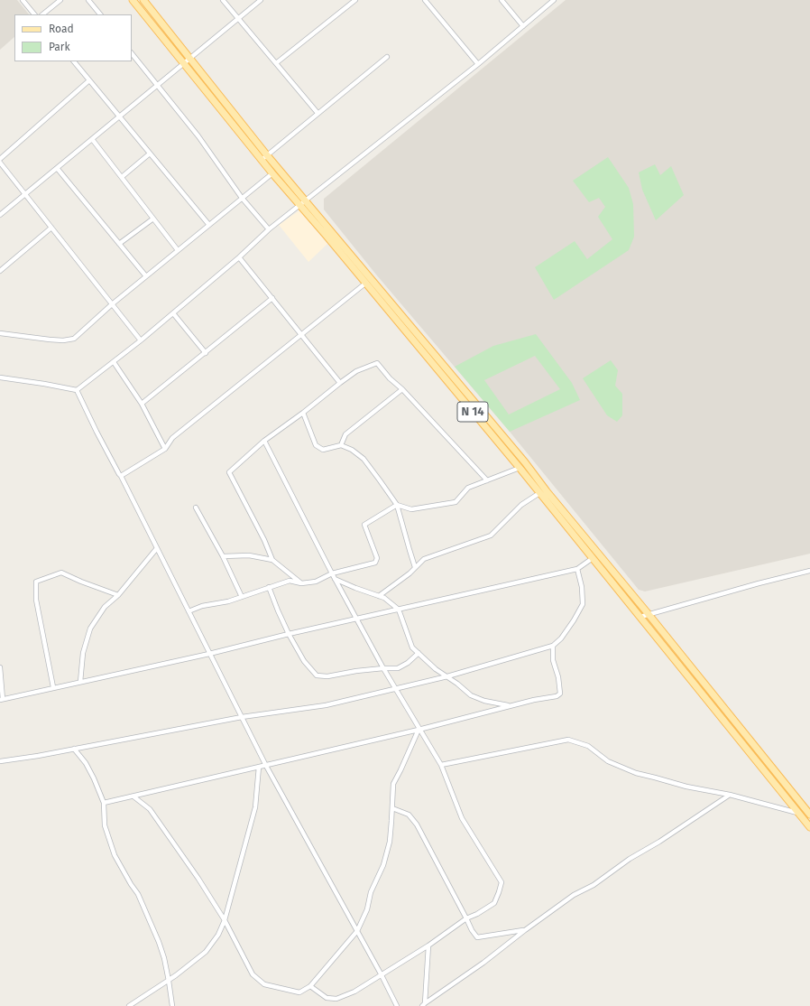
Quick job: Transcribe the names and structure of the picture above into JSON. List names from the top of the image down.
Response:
{
  "streets": {
    "main road": ["N 14"]
  },
  "legend": ["Road", "Park"]
}
